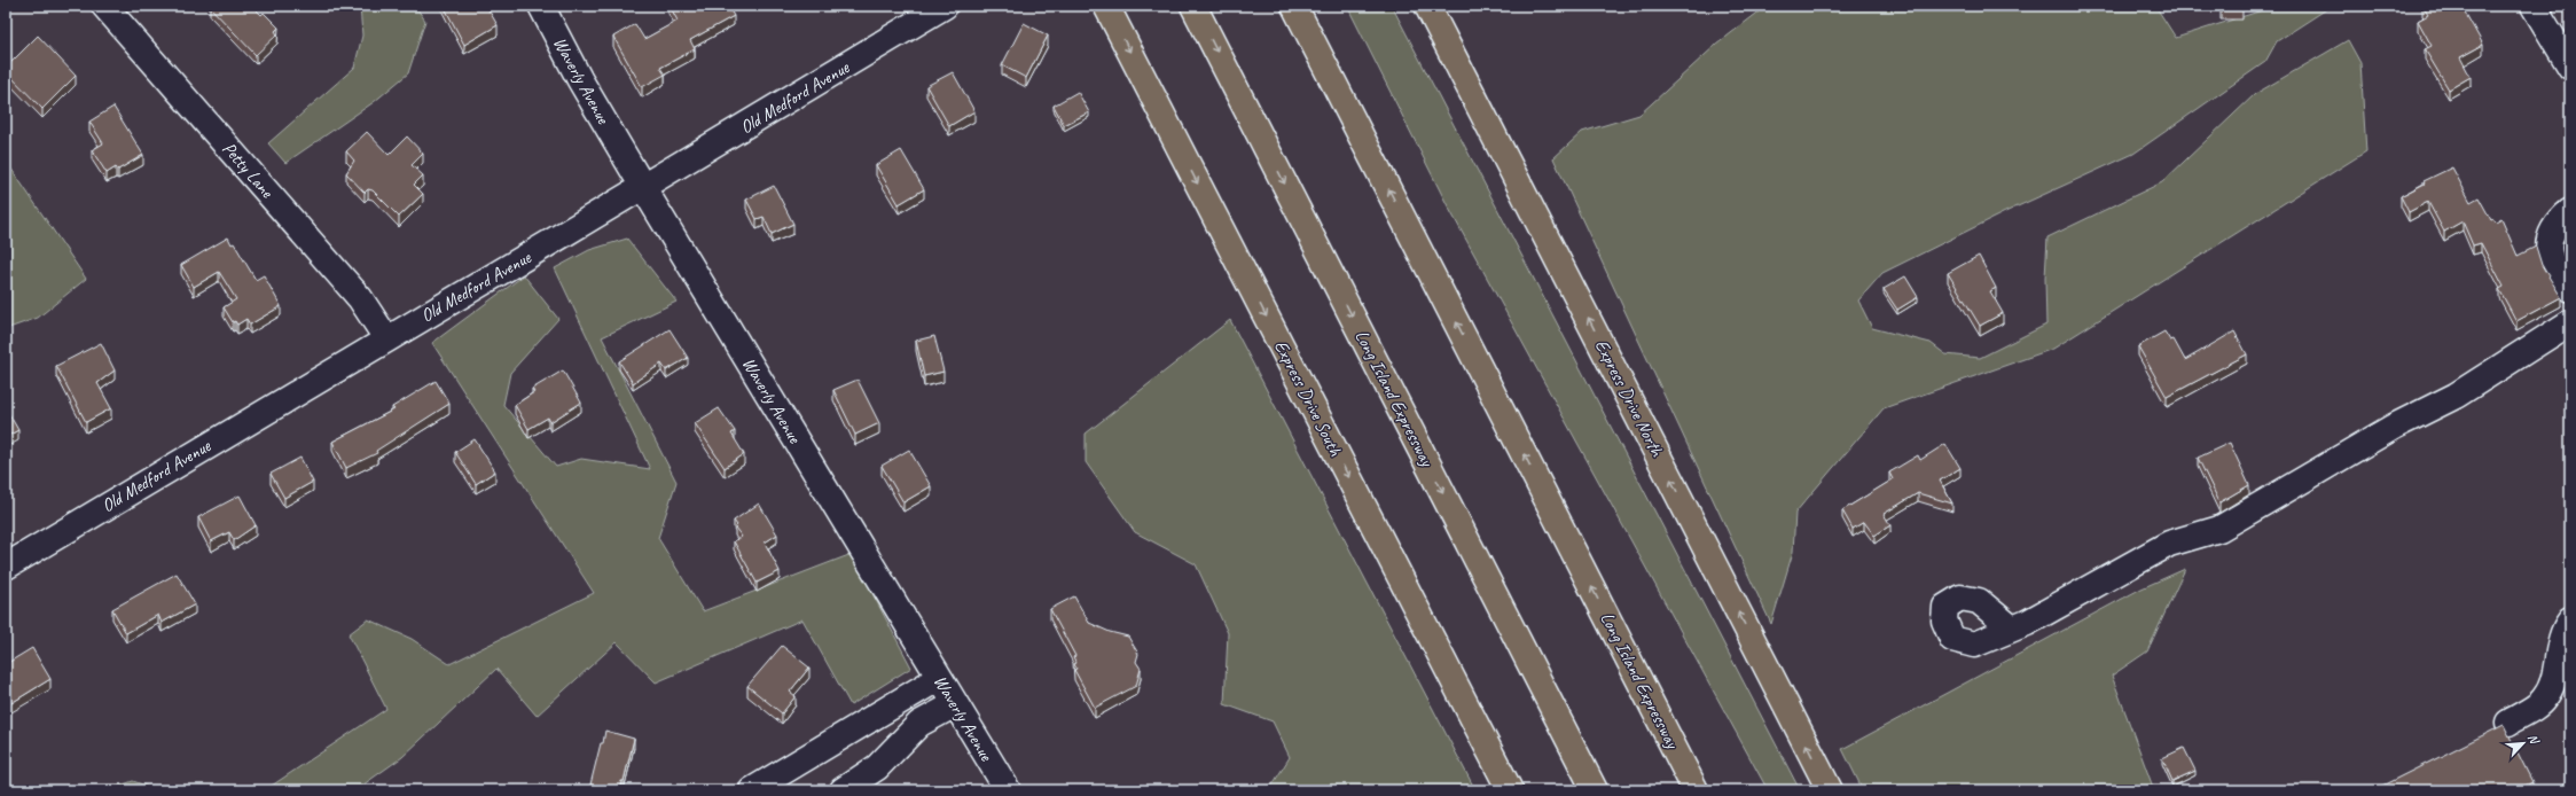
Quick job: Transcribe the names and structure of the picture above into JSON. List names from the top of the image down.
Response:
{
  "streets": {
    "main road": ["Express Drive South", "Long Island Expressway", "Express Drive North"],
    "street": ["Waverly Avenue", "Old Medford Avenue", "Petty Lane"]
  },
  "crossings": [
    ["Waverly Avenue", "Old Medford Avenue"],
    ["Old Medford Avenue", "Petty Lane"]
  ],
  "one_way": ["Express Drive South", "Express Drive North"],
  "north": "top right"
}
